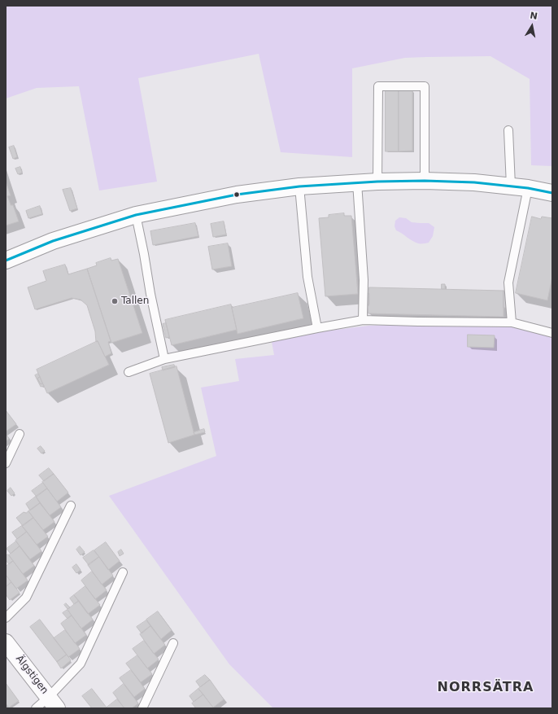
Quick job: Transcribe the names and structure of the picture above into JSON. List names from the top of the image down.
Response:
{
  "streets": {
    "street": ["Älgstigen"]
  },
  "districts": ["NORRSÄTRA"],
  "places": ["Tallen"],
  "north": "top"
}
